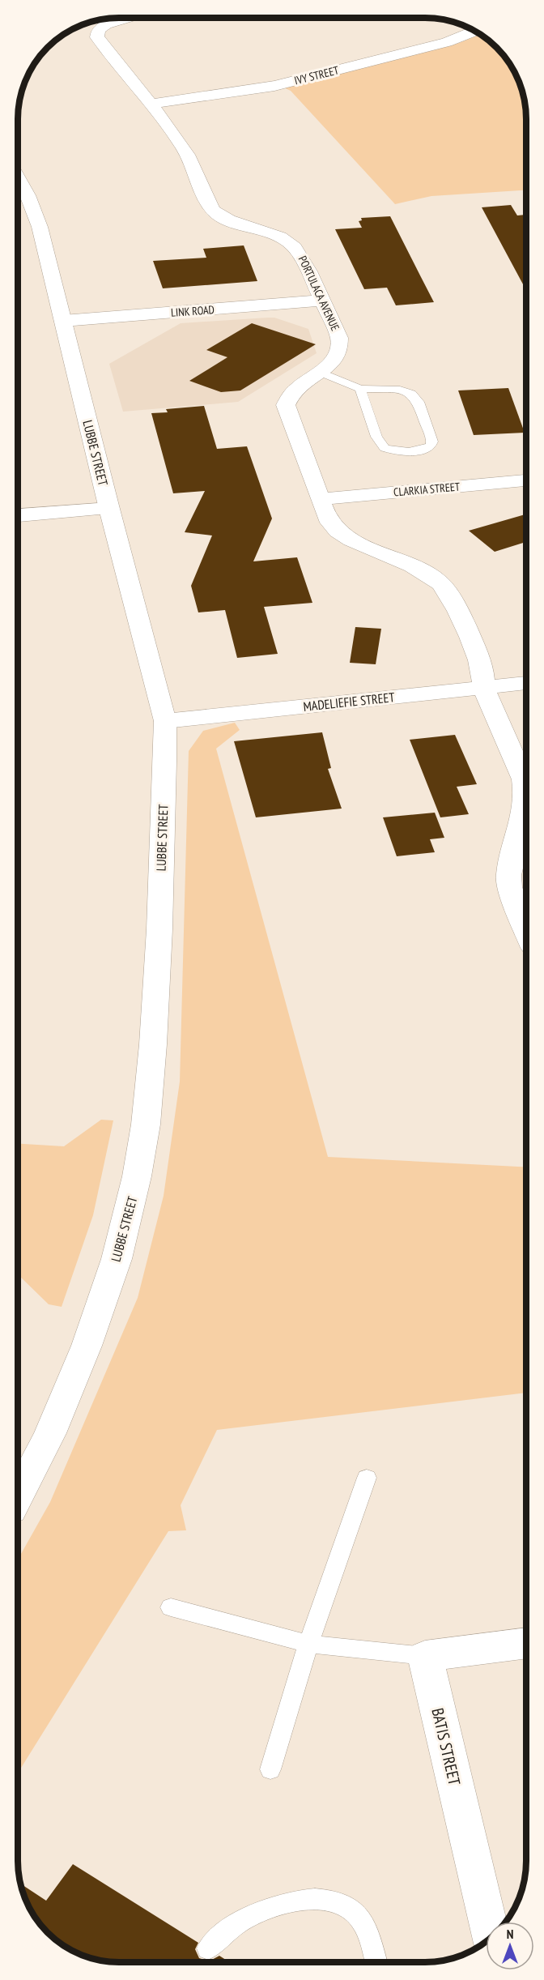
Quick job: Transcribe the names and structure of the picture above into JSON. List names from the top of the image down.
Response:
{
  "streets": {
    "street": [
      "IVY STREET",
      "PORTULACA AVENUE",
      "LINK ROAD",
      "LUBBE STREET",
      "CLARKIA STREET",
      "MADELIEFIE STREET",
      "BATIS STREET"
    ]
  },
  "crossings": [
    ["IVY STREET", "PORTULACA AVENUE"],
    ["PORTULACA AVENUE", "LINK ROAD"],
    ["PORTULACA AVENUE", "CLARKIA STREET"],
    ["PORTULACA AVENUE", "MADELIEFIE STREET"],
    ["LINK ROAD", "LUBBE STREET"],
    ["LUBBE STREET", "MADELIEFIE STREET"]
  ],
  "north": "top"
}
